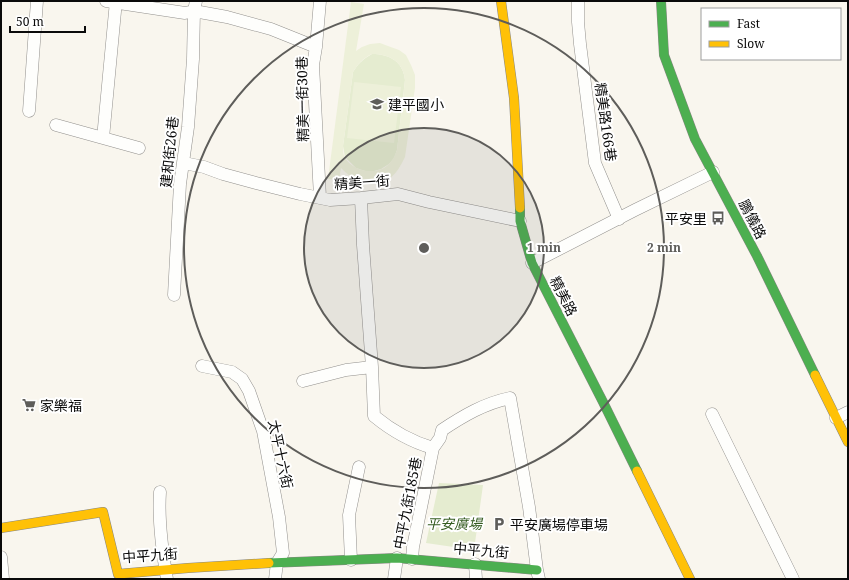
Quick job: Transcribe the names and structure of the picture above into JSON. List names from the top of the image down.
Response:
{
  "streets": {
    "street": [
      "精美一街30巷",
      "精美路166巷",
      "建和街26巷",
      "精美一街",
      "鵬儀路",
      "精美路",
      "太平十六街",
      "中平九街185巷",
      "中平九街"
    ]
  },
  "crossings": [
    ["精美一街30巷", "精美一街"],
    ["建和街26巷", "精美一街"],
    ["精美一街", "精美路"],
    ["太平十六街", "中平九街"],
    ["中平九街185巷", "中平九街"]
  ],
  "parks": ["平安廣場"],
  "places": {
    "school or university": ["建平國小"],
    "bus stop": ["平安里"],
    "supermarket": ["家樂福"],
    "parking": ["平安廣場停車場"]
  },
  "legend": ["Fast", "Slow"],
  "scale_bar": "50 m",
  "rings": ["1 min", "2 min"]
}
